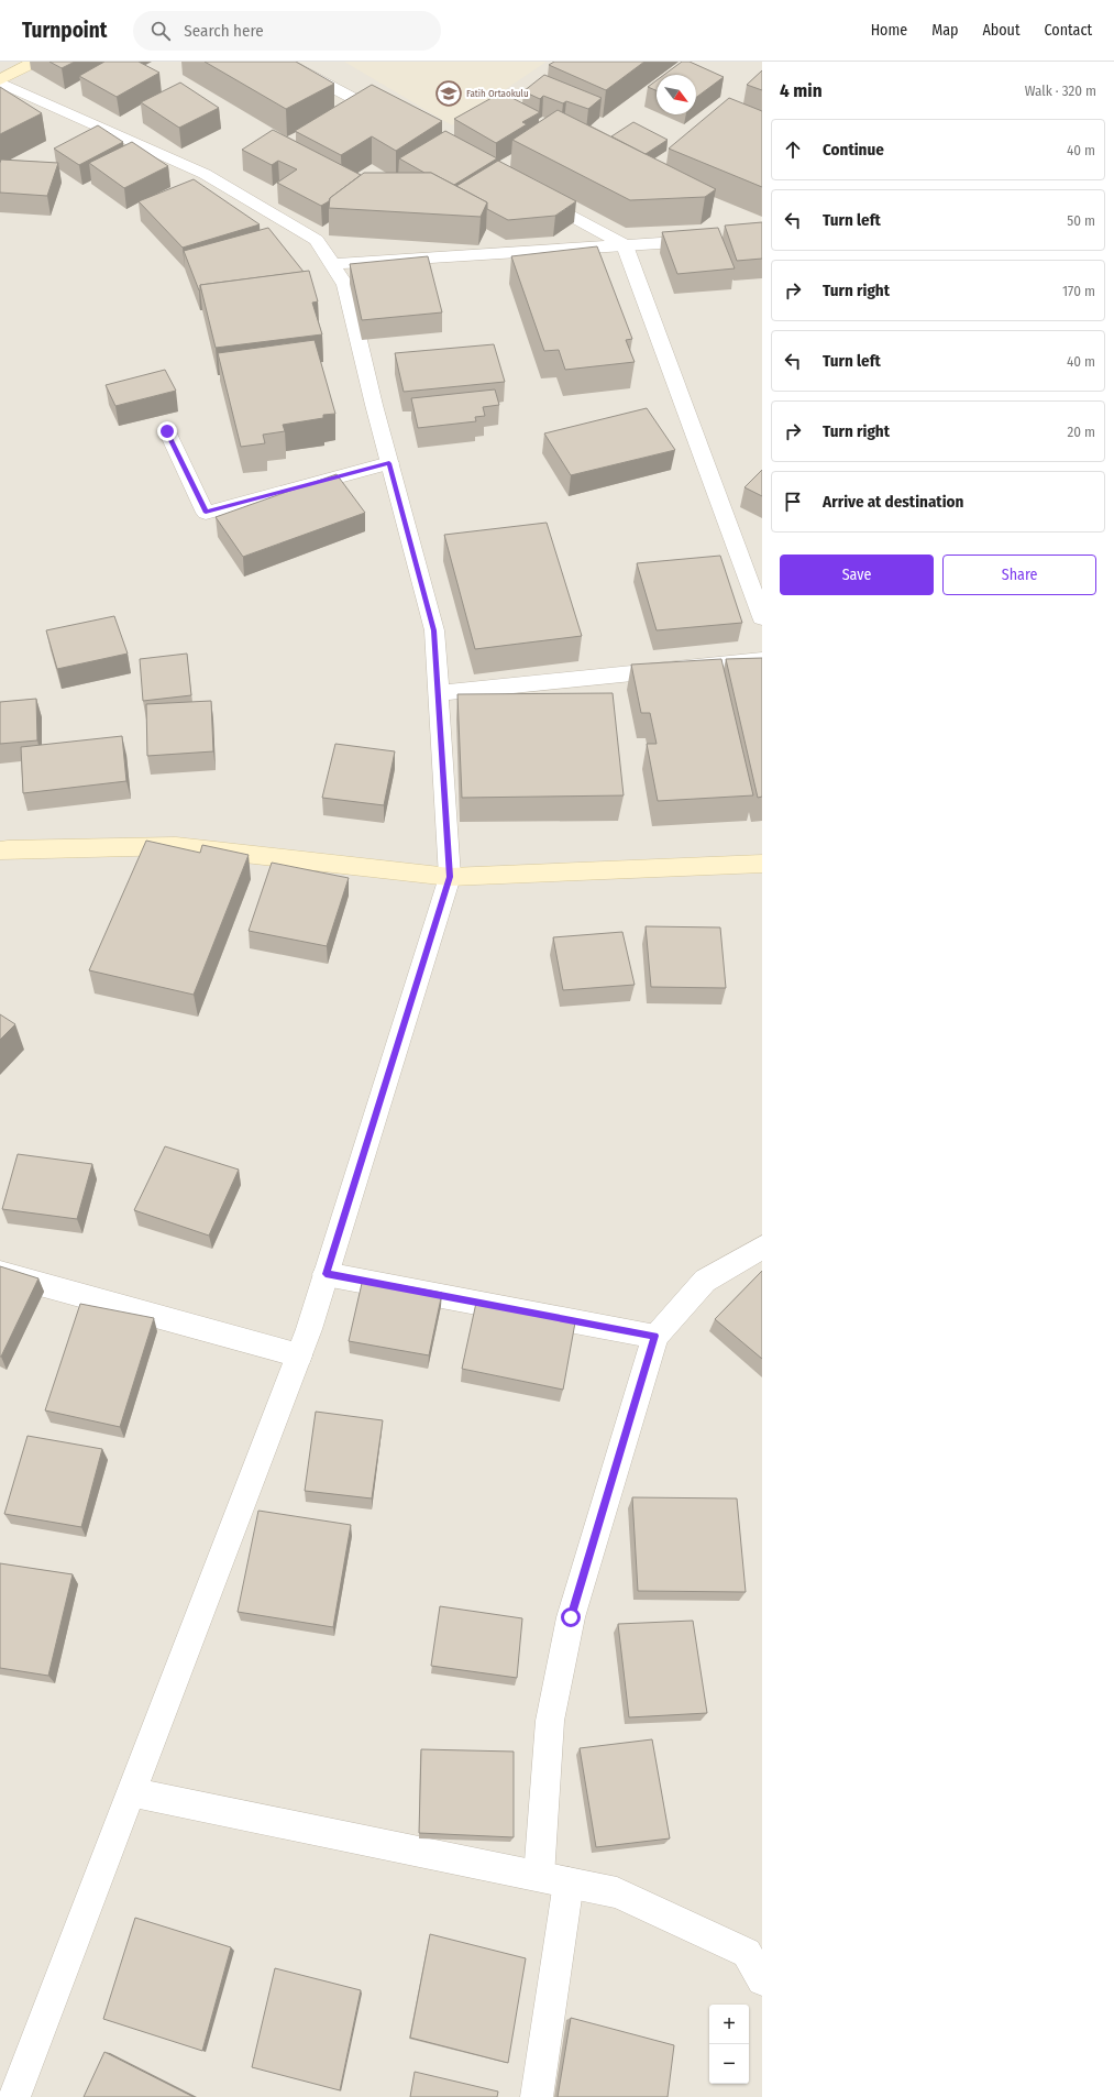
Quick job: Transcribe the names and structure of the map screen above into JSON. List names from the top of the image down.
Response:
{
  "places": {
    "school or university": ["Fatih Ortaokulu"]
  },
  "north": "bottom right",
  "page": {
    "header": "Turnpoint",
    "search": "Search here",
    "nav": [
      "Home",
      "Map",
      "About",
      "Contact"
    ],
    "heading": ["4 min", "Walk · 320 m"],
    "list": [
      ["Continue", "40 m"],
      ["Turn left", "50 m"],
      ["Turn right", "170 m"],
      ["Turn left", "40 m"],
      ["Turn right", "20 m"],
      "Arrive at destination"
    ],
    "buttons": ["Save", "Share"],
    "map_buttons": ["+", "−"]
  }
}
